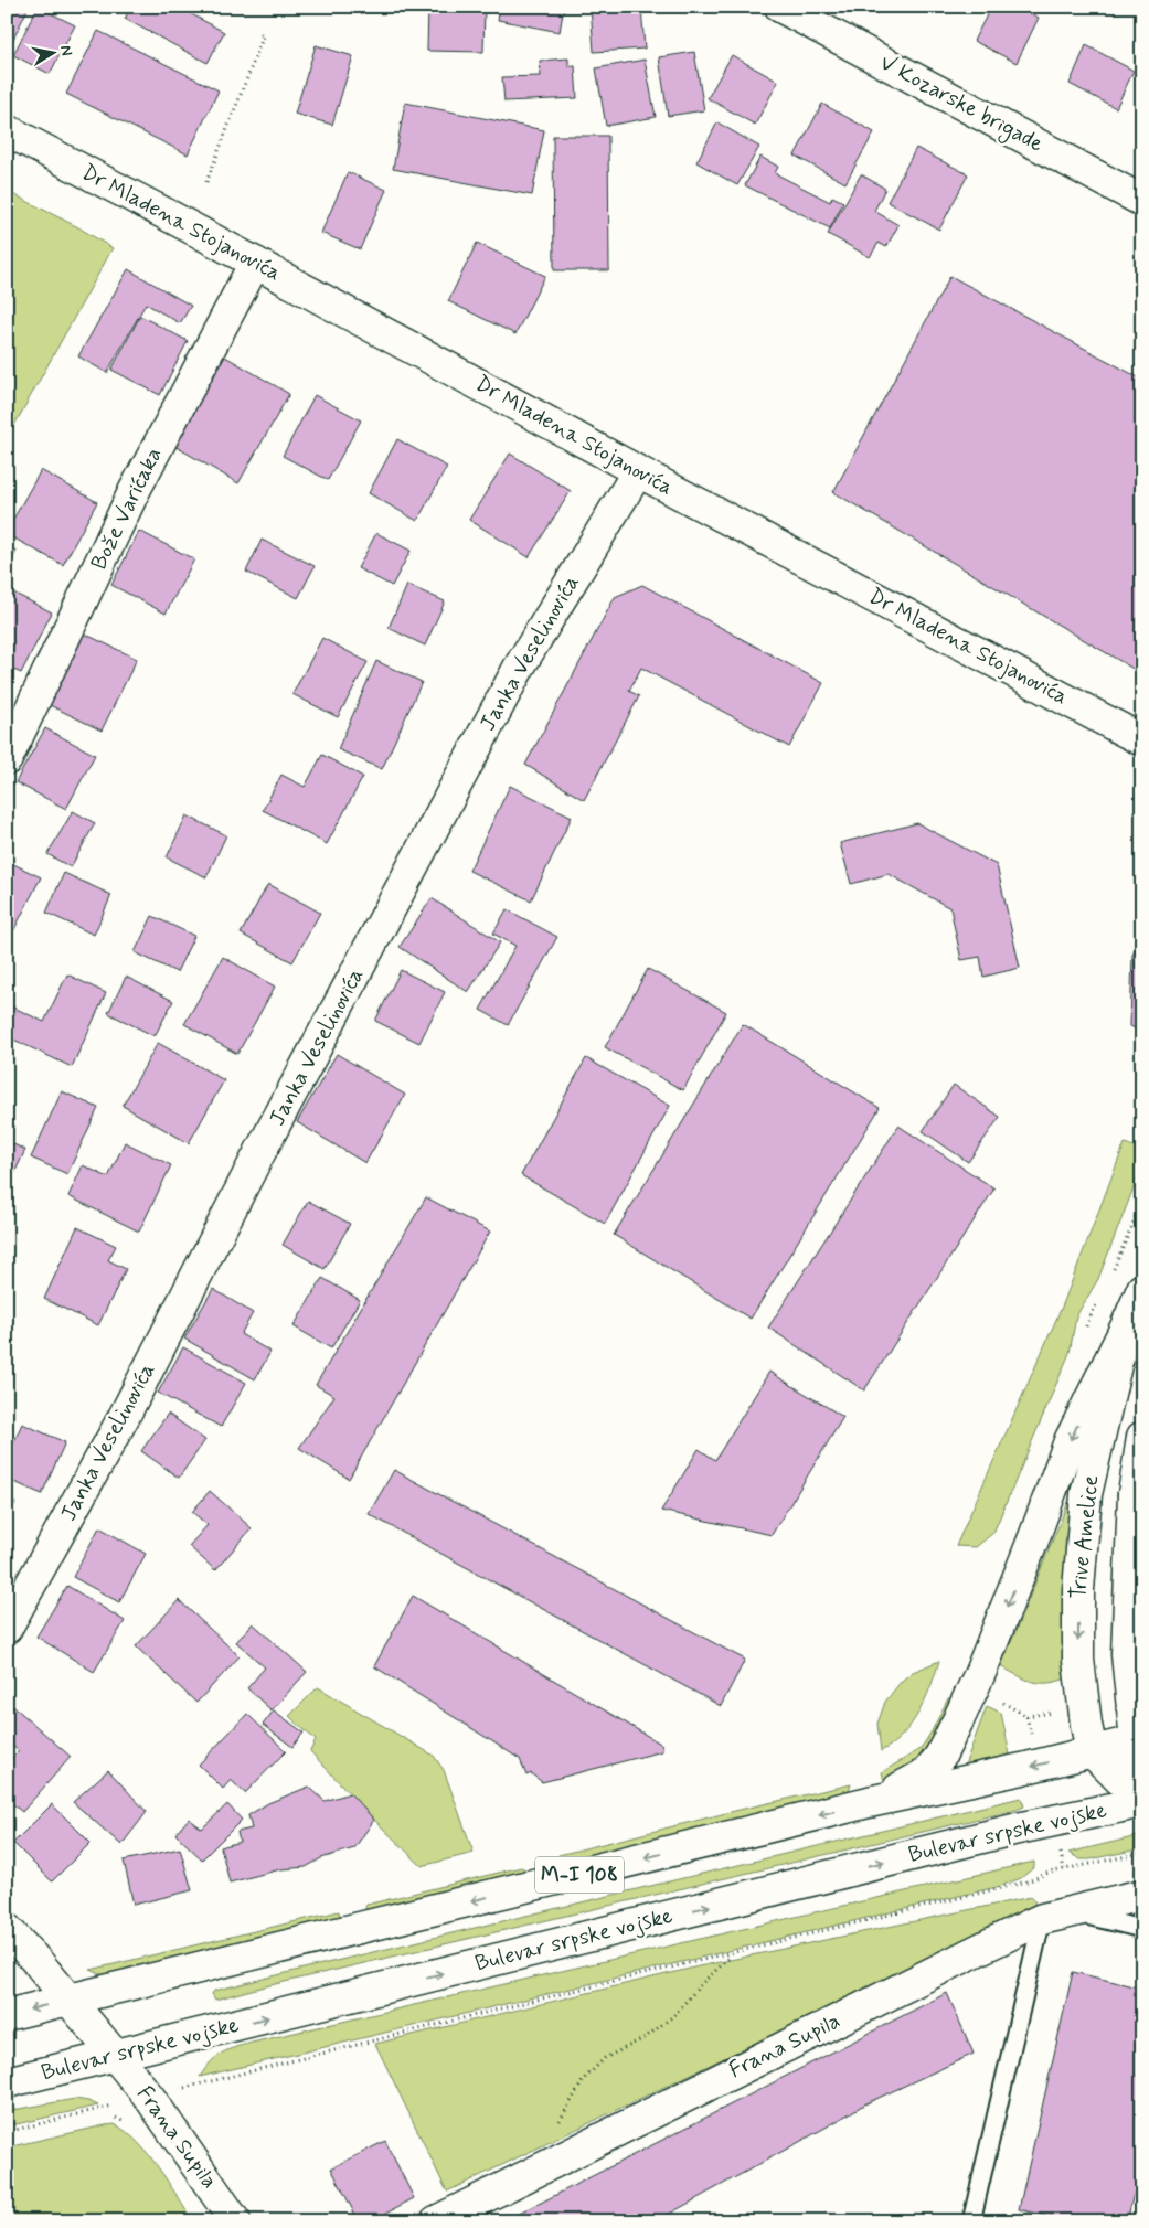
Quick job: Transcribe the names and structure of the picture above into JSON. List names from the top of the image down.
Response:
{
  "streets": {
    "main road": [
      "V Kozarske brigade",
      "Dr Mladena Stojanovića",
      "Bože Varićaka",
      "Janka Veselinovića",
      "Trive Amelice",
      "Bulevar srpske vojske",
      "M-I 108",
      "Frana Supila"
    ]
  },
  "crossings": [
    ["Dr Mladena Stojanovića", "Bože Varićaka"],
    ["Dr Mladena Stojanovića", "Janka Veselinovića"],
    ["Trive Amelice", "Bulevar srpske vojske"],
    ["Trive Amelice", "M-I 108"],
    ["Bulevar srpske vojske", "Frana Supila"],
    ["M-I 108", "Frana Supila"]
  ],
  "north": "right"
}
